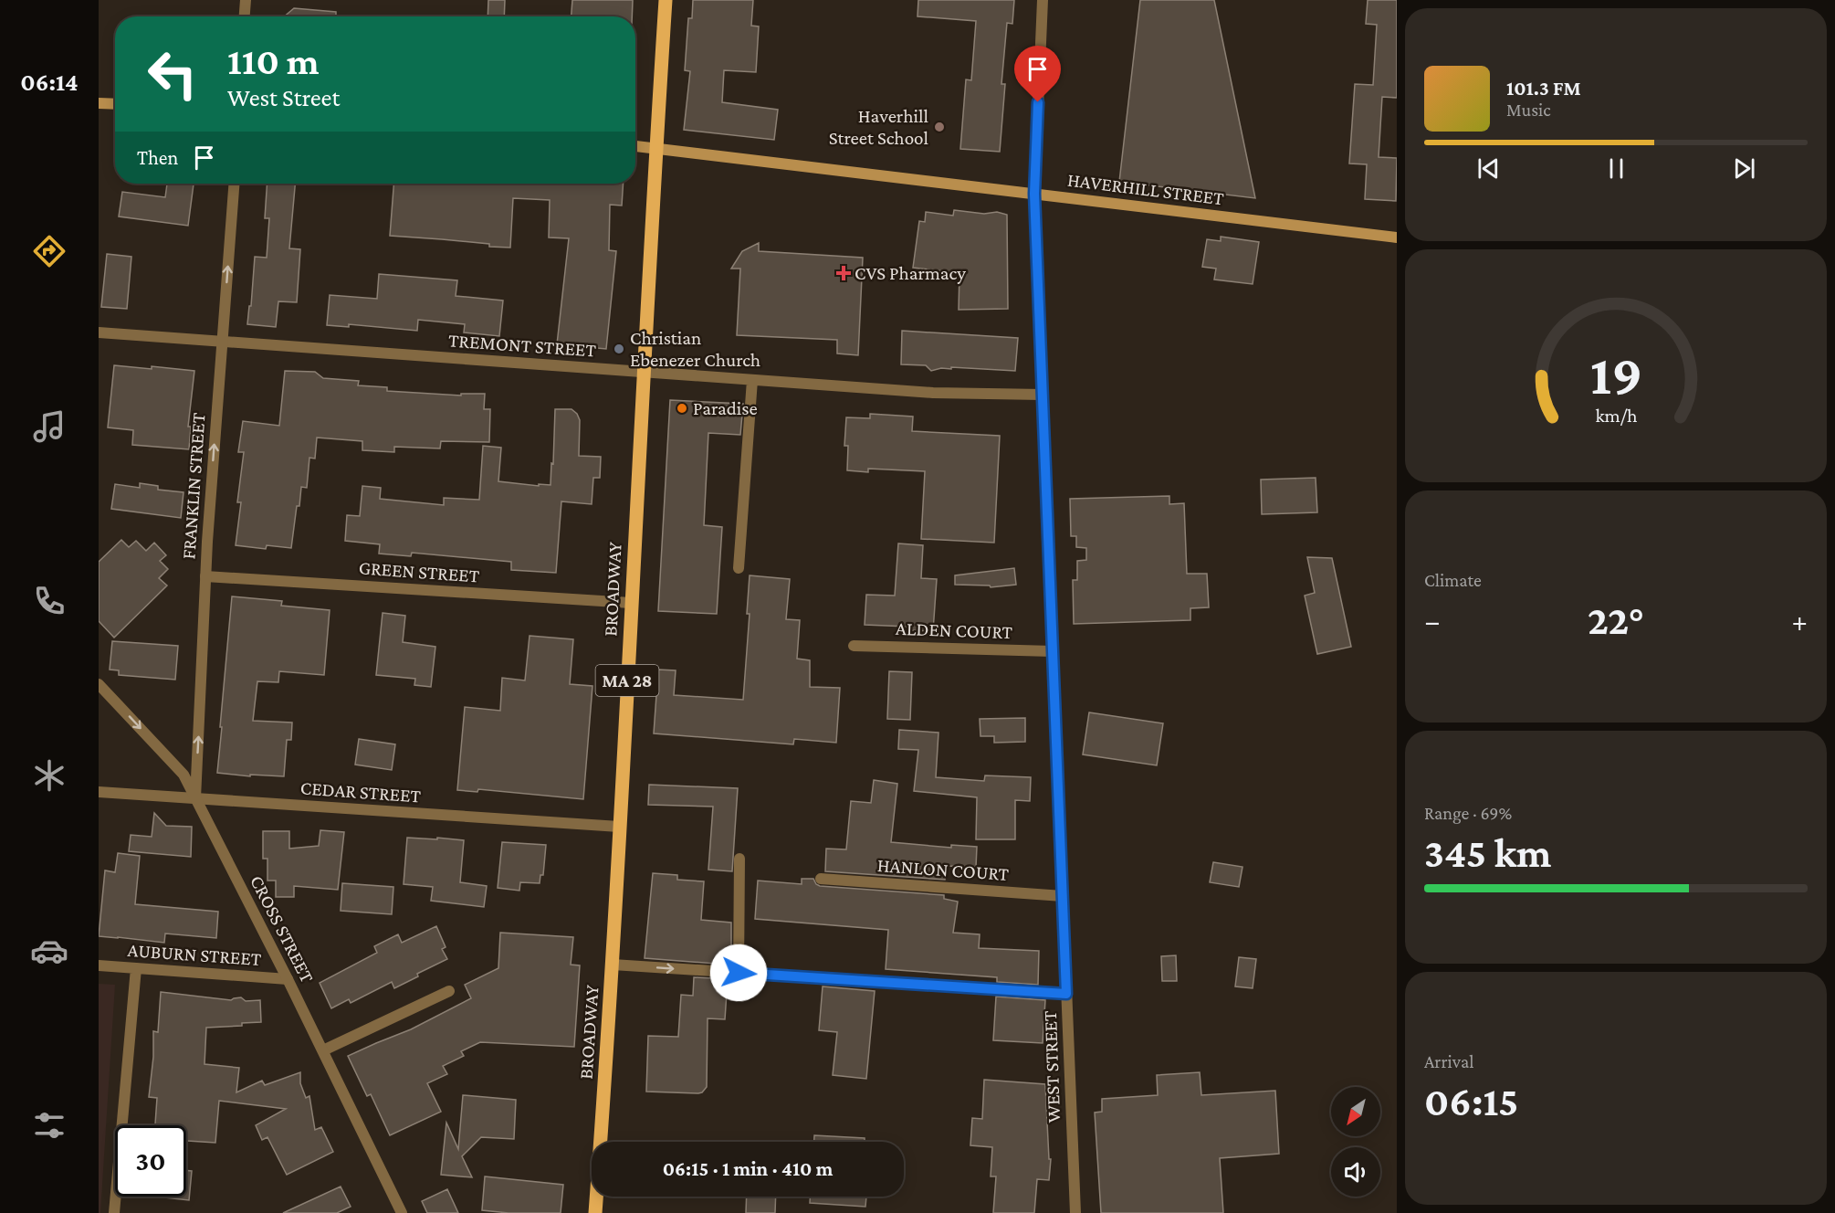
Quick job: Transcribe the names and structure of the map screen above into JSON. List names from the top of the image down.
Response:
{
  "streets": {
    "main road": ["HAVERHILL STREET", "BROADWAY", "MA 28"],
    "street": [
      "TREMONT STREET",
      "FRANKLIN STREET",
      "GREEN STREET",
      "ALDEN COURT",
      "CEDAR STREET",
      "HANLON COURT",
      "CROSS STREET",
      "AUBURN STREET",
      "WEST STREET"
    ]
  },
  "crossings": [
    ["HAVERHILL STREET", "BROADWAY"],
    ["HAVERHILL STREET", "WEST STREET"],
    ["TREMONT STREET", "FRANKLIN STREET"],
    ["TREMONT STREET", "BROADWAY"],
    ["TREMONT STREET", "WEST STREET"],
    ["FRANKLIN STREET", "GREEN STREET"],
    ["FRANKLIN STREET", "CEDAR STREET"],
    ["FRANKLIN STREET", "CROSS STREET"],
    ["GREEN STREET", "BROADWAY"],
    ["BROADWAY", "CEDAR STREET"],
    ["ALDEN COURT", "WEST STREET"],
    ["CEDAR STREET", "CROSS STREET"],
    ["HANLON COURT", "WEST STREET"],
    ["CROSS STREET", "AUBURN STREET"]
  ],
  "one_way": ["FRANKLIN STREET"],
  "places": {
    "other": ["Haverhill Street School", "Christian Ebenezer Church", "Paradise"],
    "health": ["CVS Pharmacy"]
  },
  "north": "bottom left",
  "page": {
    "tabs": "06:14",
    "turn": ["110 m", "West Street"],
    "song": ["101.3 FM", "Music"],
    "then": "Then",
    "tile": [
      "Climate",
      ["Range · 69%", "345 km"],
      ["Arrival", "06:15"]
    ],
    "heat": ["−", "22°", "+"],
    "limit": "30",
    "trip": "06:15 · 1 min · 410 m",
    "gauge": ["19", "km/h"]
  }
}
